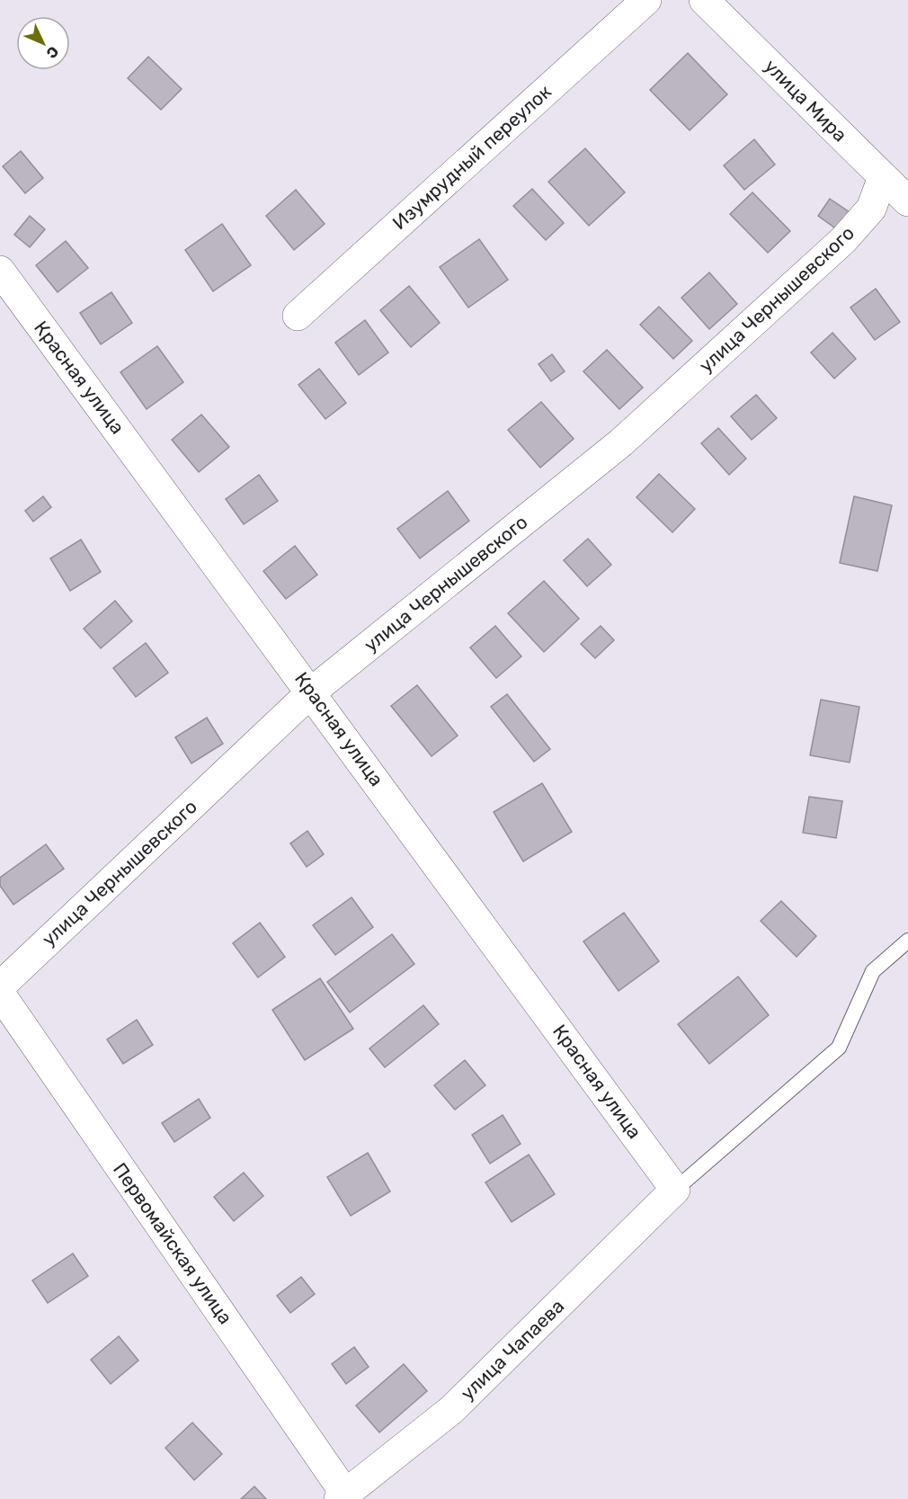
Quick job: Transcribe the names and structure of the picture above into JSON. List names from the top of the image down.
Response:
{
  "streets": {
    "street": [
      "улица Мира",
      "Изумрудный переулок",
      "улица Чернышевского",
      "Красная улица",
      "Первомайская улица",
      "улица Чапаева"
    ]
  },
  "crossings": [
    ["улица Мира", "улица Чернышевского"],
    ["улица Чернышевского", "Красная улица"],
    ["Красная улица", "улица Чапаева"],
    ["Первомайская улица", "улица Чапаева"]
  ],
  "north": "bottom right"
}
